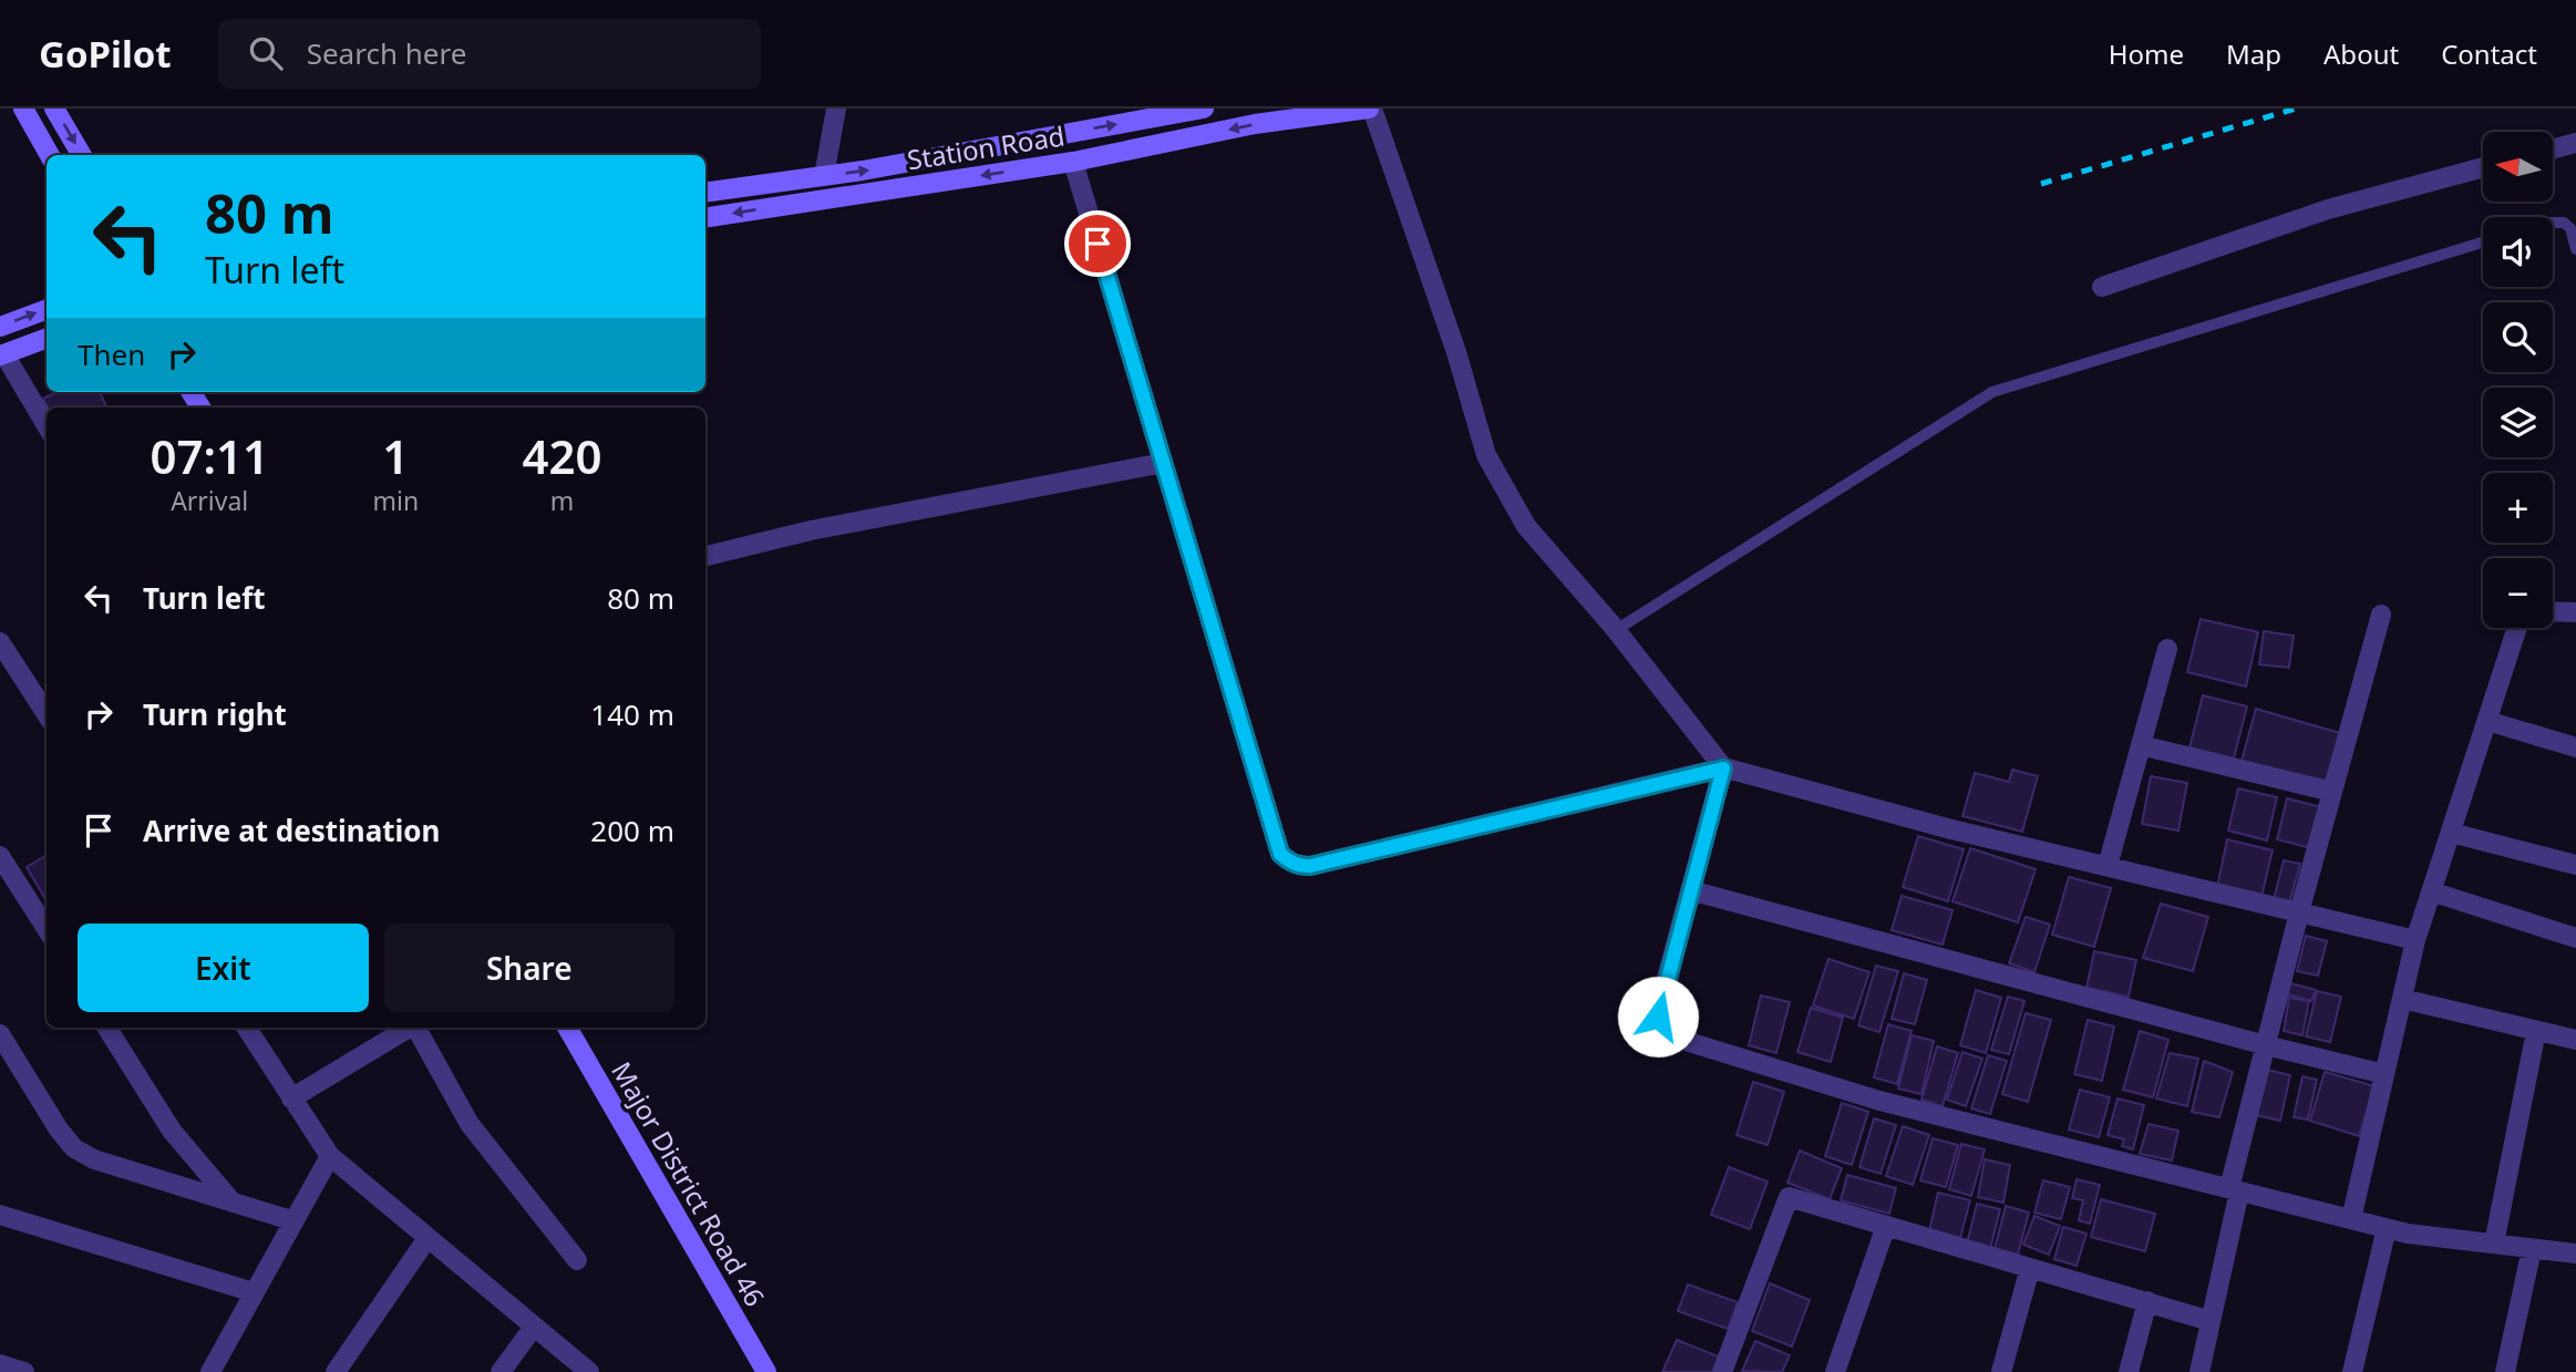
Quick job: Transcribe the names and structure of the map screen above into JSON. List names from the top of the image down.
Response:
{
  "streets": {
    "main road": ["Station Road", "Major District Road 46"]
  },
  "north": "left",
  "page": {
    "header": "GoPilot",
    "search": "Search here",
    "nav": [
      "Home",
      "Map",
      "About",
      "Contact"
    ],
    "map_buttons": ["+", "−"],
    "turn": ["80 m", "Turn left"],
    "then": "Then",
    "eta": [
      "07:11",
      "Arrival",
      "1",
      "min",
      "420",
      "m"
    ],
    "list": [
      {
        "name": "Turn left",
        "value": "80 m"
      },
      {
        "name": "Turn right",
        "value": "140 m"
      },
      {
        "name": "Arrive at destination",
        "value": "200 m"
      }
    ],
    "buttons": ["Exit", "Share"]
  }
}
